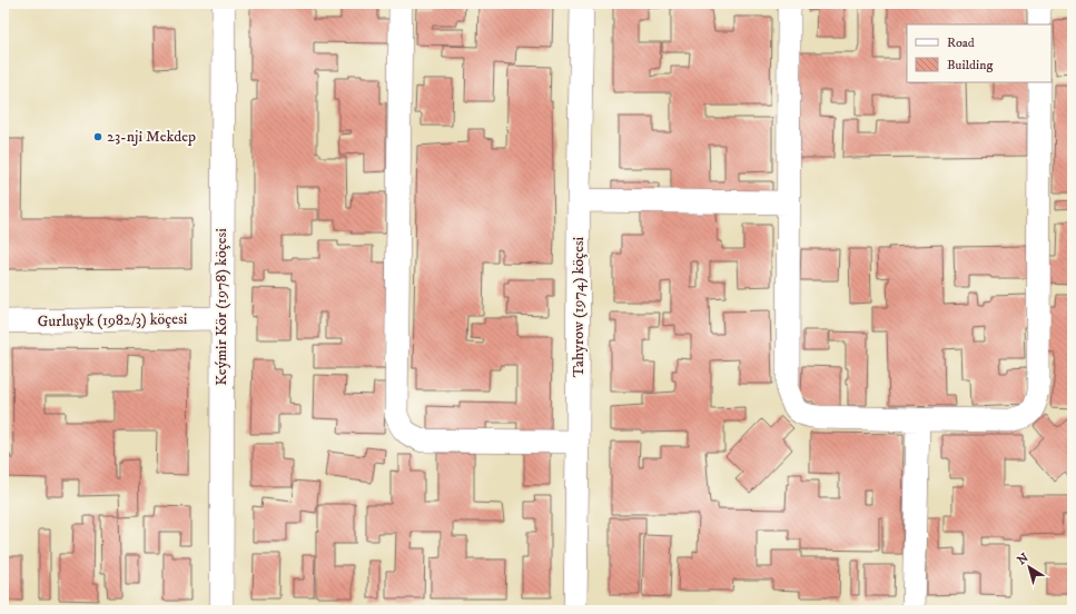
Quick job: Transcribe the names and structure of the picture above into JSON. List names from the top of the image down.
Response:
{
  "streets": {
    "street": ["Keýmir Kör (1978) köçesi", "Tahyrow (1974) köçesi", "Gurluşyk (1982/3) köçesi"]
  },
  "crossings": [
    ["Keýmir Kör (1978) köçesi", "Gurluşyk (1982/3) köçesi"]
  ],
  "places": ["23-nji Mekdep"],
  "legend": ["Road", "Building"],
  "north": "top left"
}
